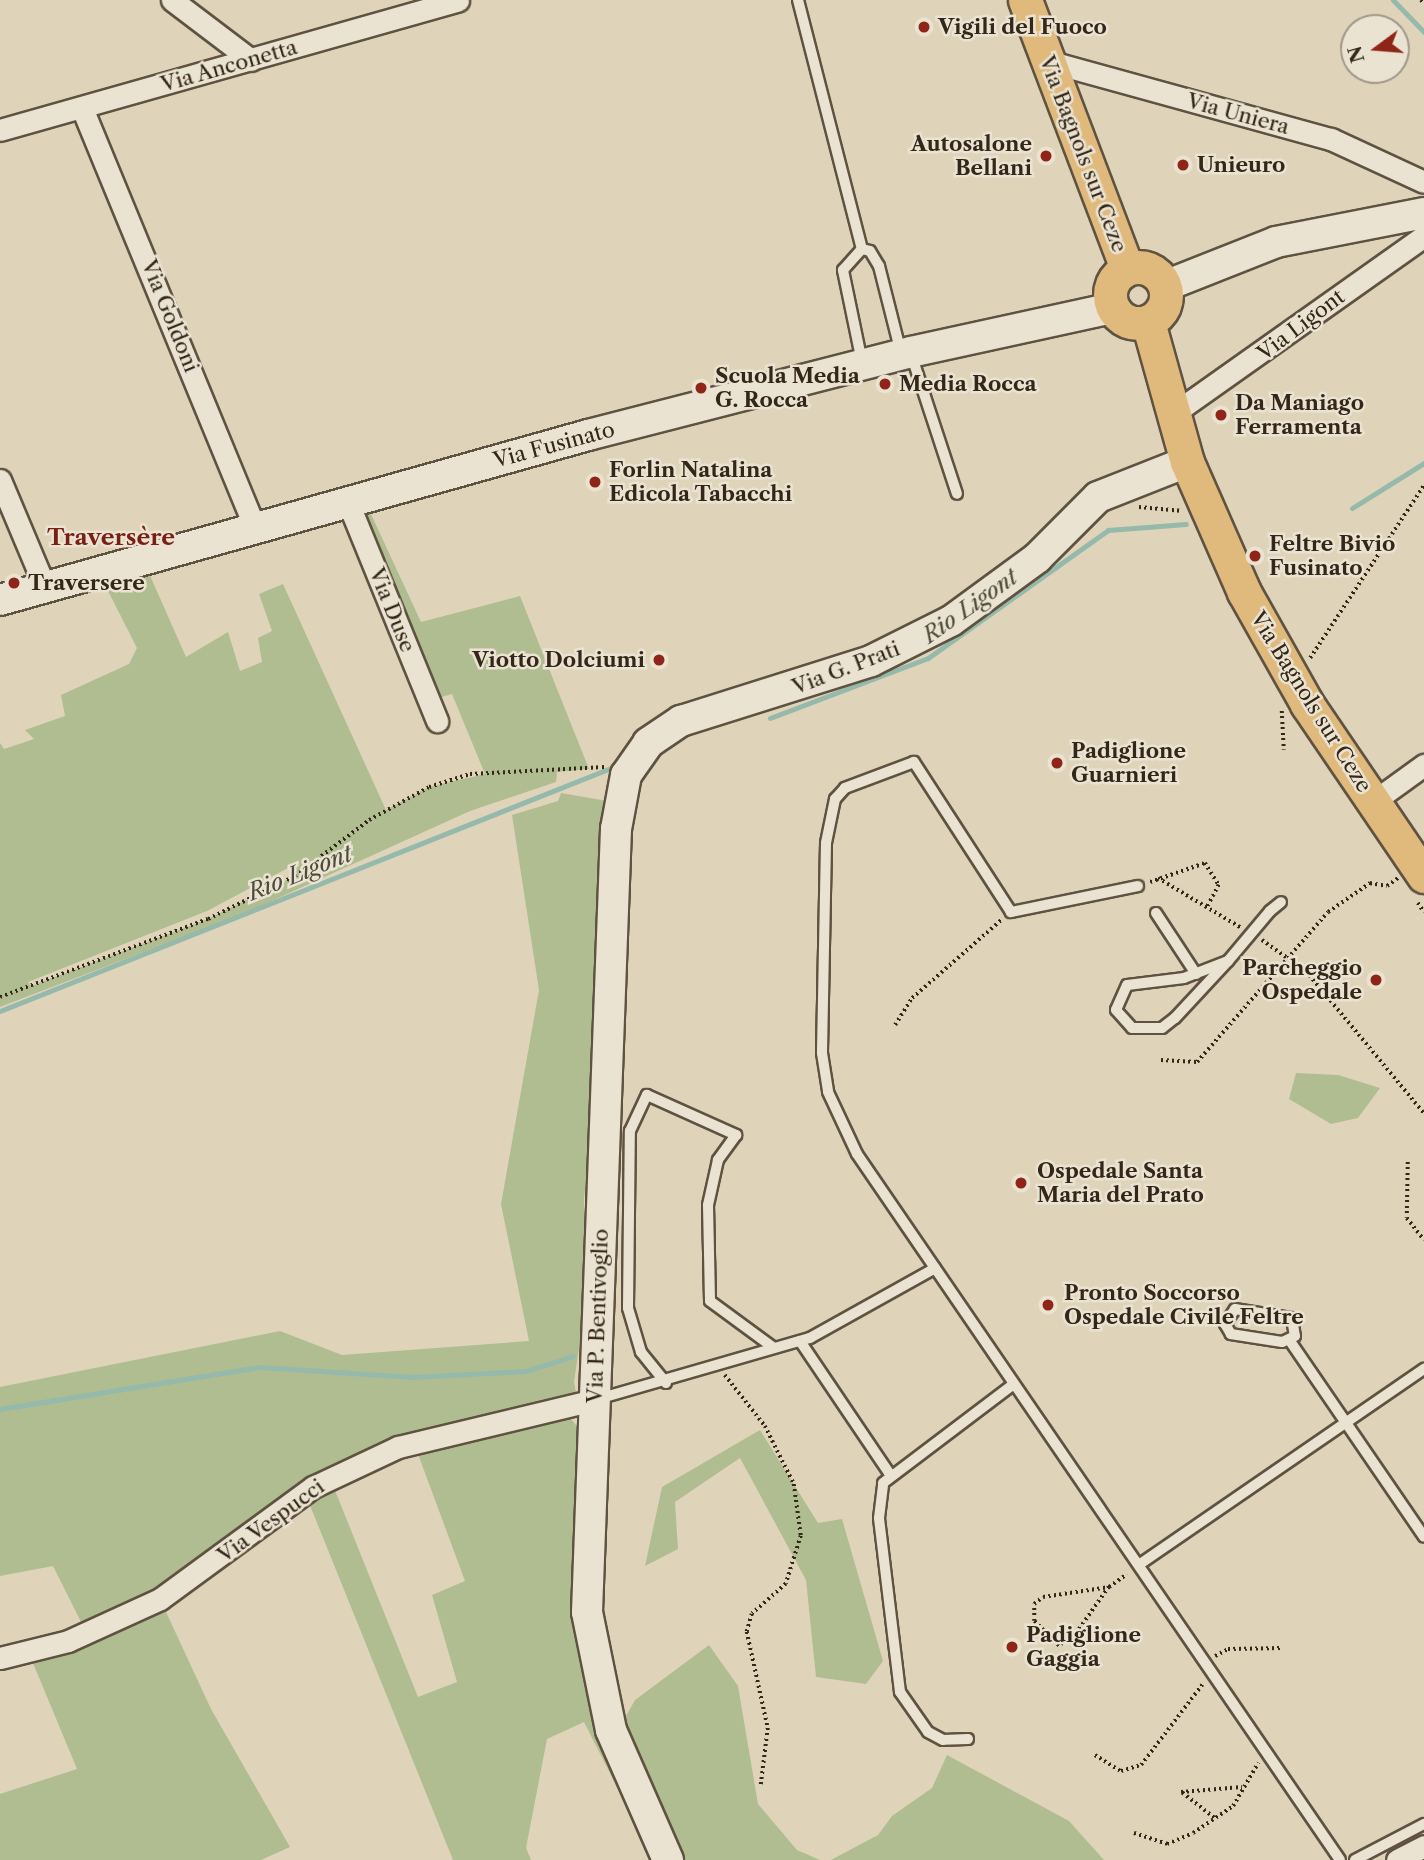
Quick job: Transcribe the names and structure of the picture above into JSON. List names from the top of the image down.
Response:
{
  "streets": {
    "main road": ["Via Bagnols sur Ceze"],
    "street": [
      "Via Anconetta",
      "Via Uniera",
      "Via Goldoni",
      "Via Ligont",
      "Via Fusinato",
      "Via Duse",
      "Via G. Prati",
      "Via P. Bentivoglio",
      "Via Vespucci"
    ]
  },
  "crossings": [
    ["Via Anconetta", "Via Goldoni"],
    ["Via Uniera", "Via Bagnols sur Ceze"],
    ["Via Bagnols sur Ceze", "Via Ligont"],
    ["Via Bagnols sur Ceze", "Via Fusinato"],
    ["Via Bagnols sur Ceze", "Via G. Prati"],
    ["Via Goldoni", "Via Fusinato"],
    ["Via Fusinato", "Via Duse"],
    ["Via G. Prati", "Via P. Bentivoglio"],
    ["Via P. Bentivoglio", "Via Vespucci"]
  ],
  "districts": ["Traversère"],
  "water": ["Rio Ligont"],
  "places": [
    "Vigili del Fuoco",
    "Autosalone Bellani",
    "Unieuro",
    "Media Rocca",
    "Scuola Media G. Rocca",
    "Da Maniago Ferramenta",
    "Forlin Natalina Edicola Tabacchi",
    "Feltre Bivio Fusinato",
    "Traversere",
    "Viotto Dolciumi",
    "Padiglione Guarnieri",
    "Parcheggio Ospedale",
    "Ospedale Santa Maria del Prato",
    "Pronto Soccorso Ospedale Civile Feltre",
    "Padiglione Gaggia"
  ],
  "north": "left"
}
